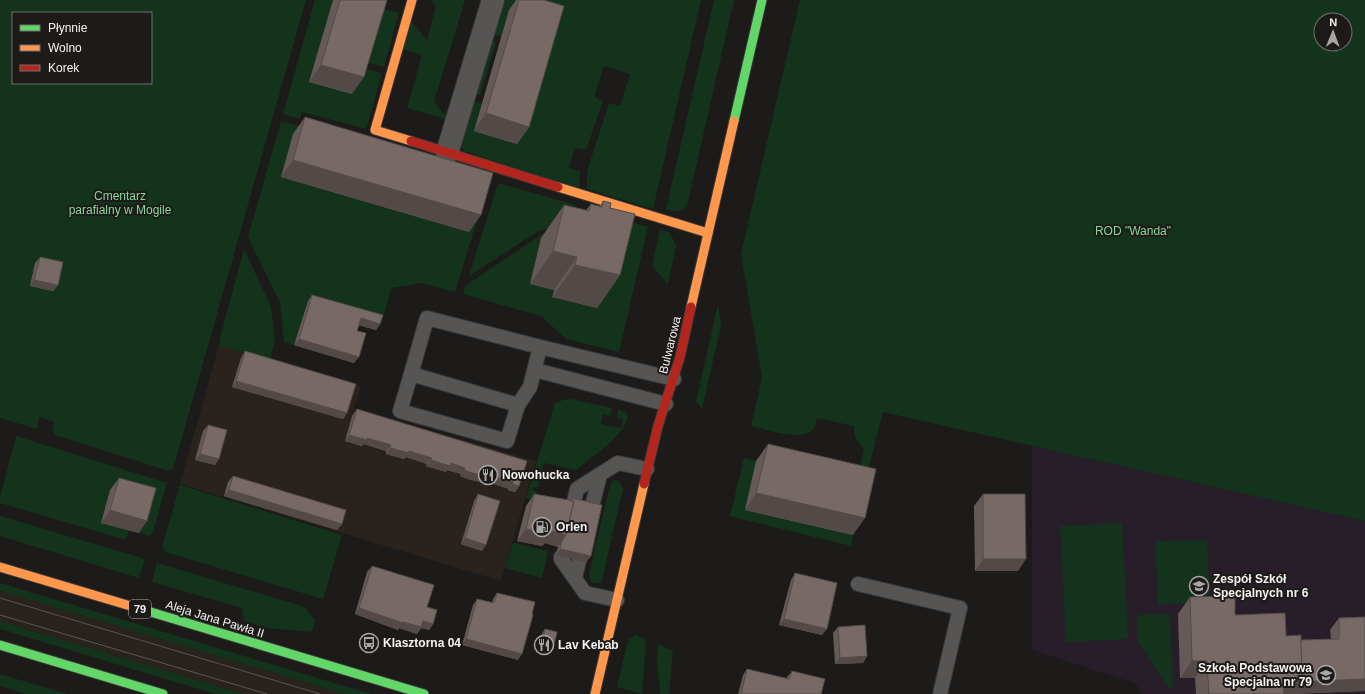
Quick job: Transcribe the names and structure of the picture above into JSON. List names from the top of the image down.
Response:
{
  "streets": {
    "street": ["Bulwarowa", "79", "Aleja Jana Pawła II"]
  },
  "parks": ["Cmentarz parafialny w Mogile", "ROD \"Wanda\""],
  "places": {
    "restaurant": ["Nowohucka", "Lav Kebab"],
    "fuel station": ["Orlen"],
    "school or university": ["Zespół Szkół Specjalnych nr 6", "Szkoła Podstawowa Specjalna nr 79"],
    "bus stop": ["Klasztorna 04"]
  },
  "legend": ["Płynnie", "Wolno", "Korek"],
  "north": "top"
}
